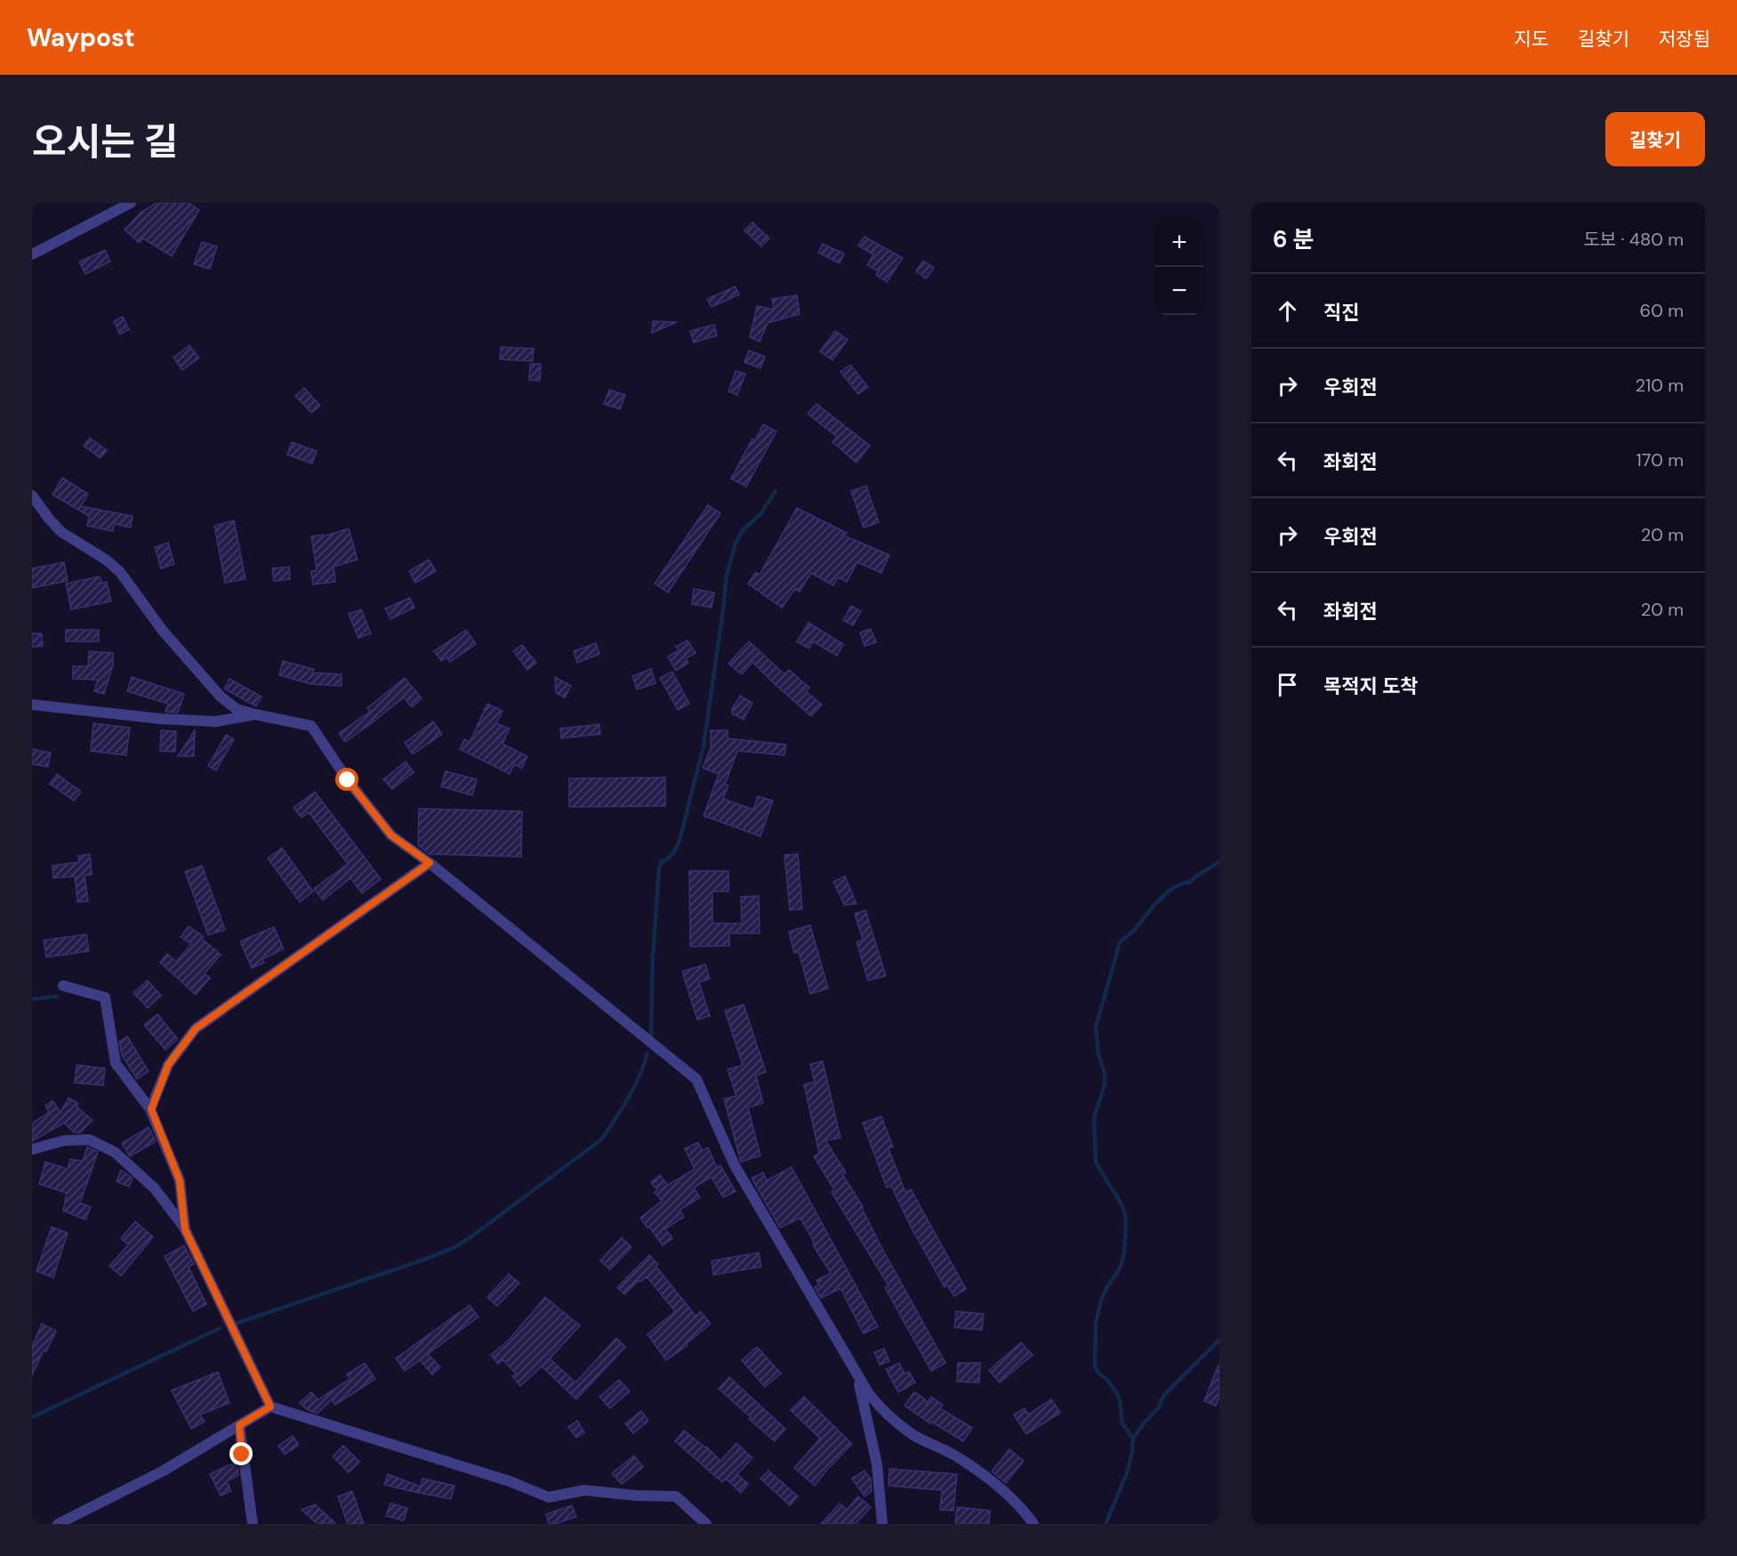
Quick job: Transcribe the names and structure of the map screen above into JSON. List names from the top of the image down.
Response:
{
  "page": {
    "header": "Waypost",
    "nav": ["지도", "길찾기", "저장됨"],
    "title": "오시는 길",
    "buttons": "길찾기",
    "heading": ["6 분", "도보 · 480 m"],
    "map_buttons": ["+", "−"],
    "list": [
      ["직진", "60 m"],
      ["우회전", "210 m"],
      ["좌회전", "170 m"],
      ["우회전", "20 m"],
      ["좌회전", "20 m"],
      "목적지 도착"
    ]
  }
}
